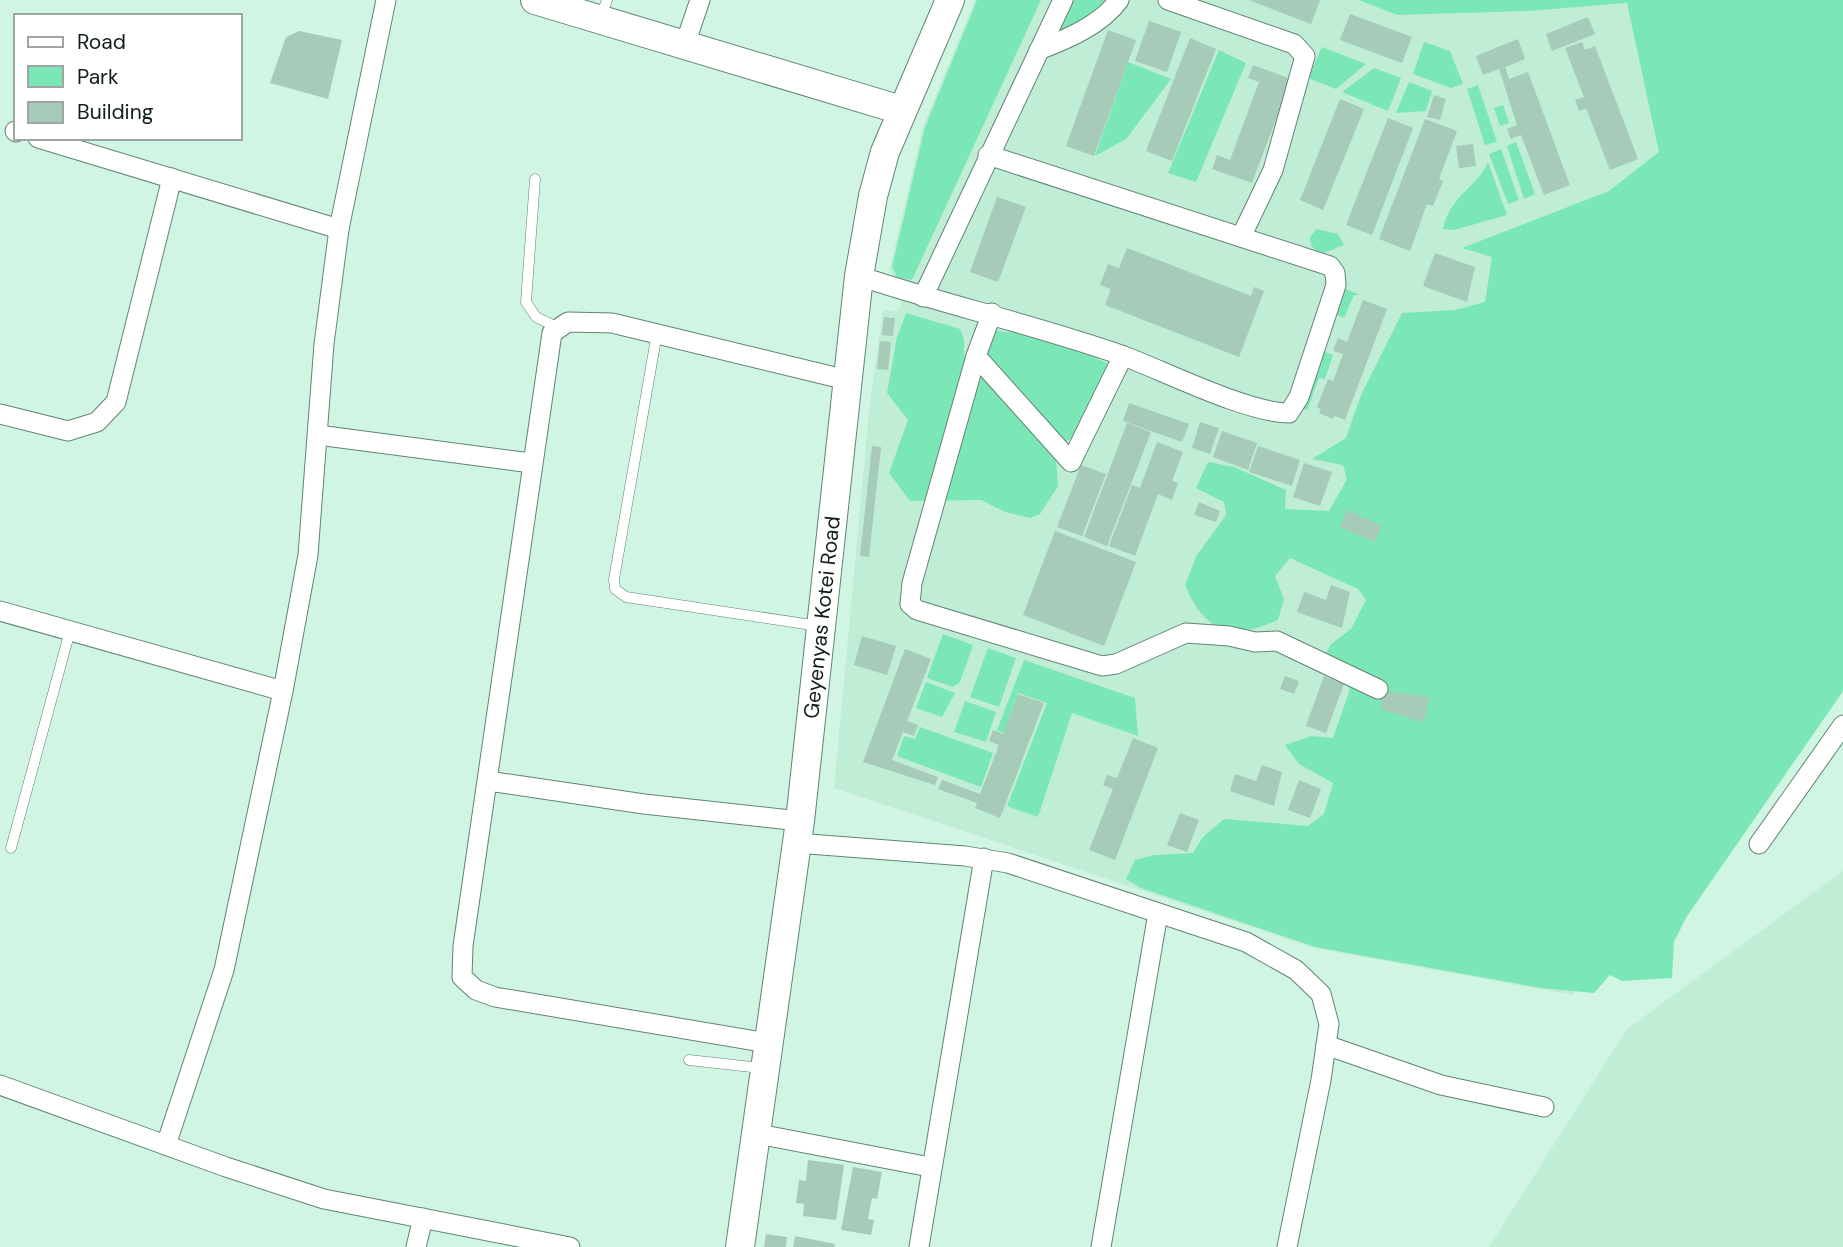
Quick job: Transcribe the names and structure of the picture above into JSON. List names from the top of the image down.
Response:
{
  "streets": {
    "street": ["Geyenyas Kotei Road"]
  },
  "legend": ["Road", "Park", "Building"]
}
